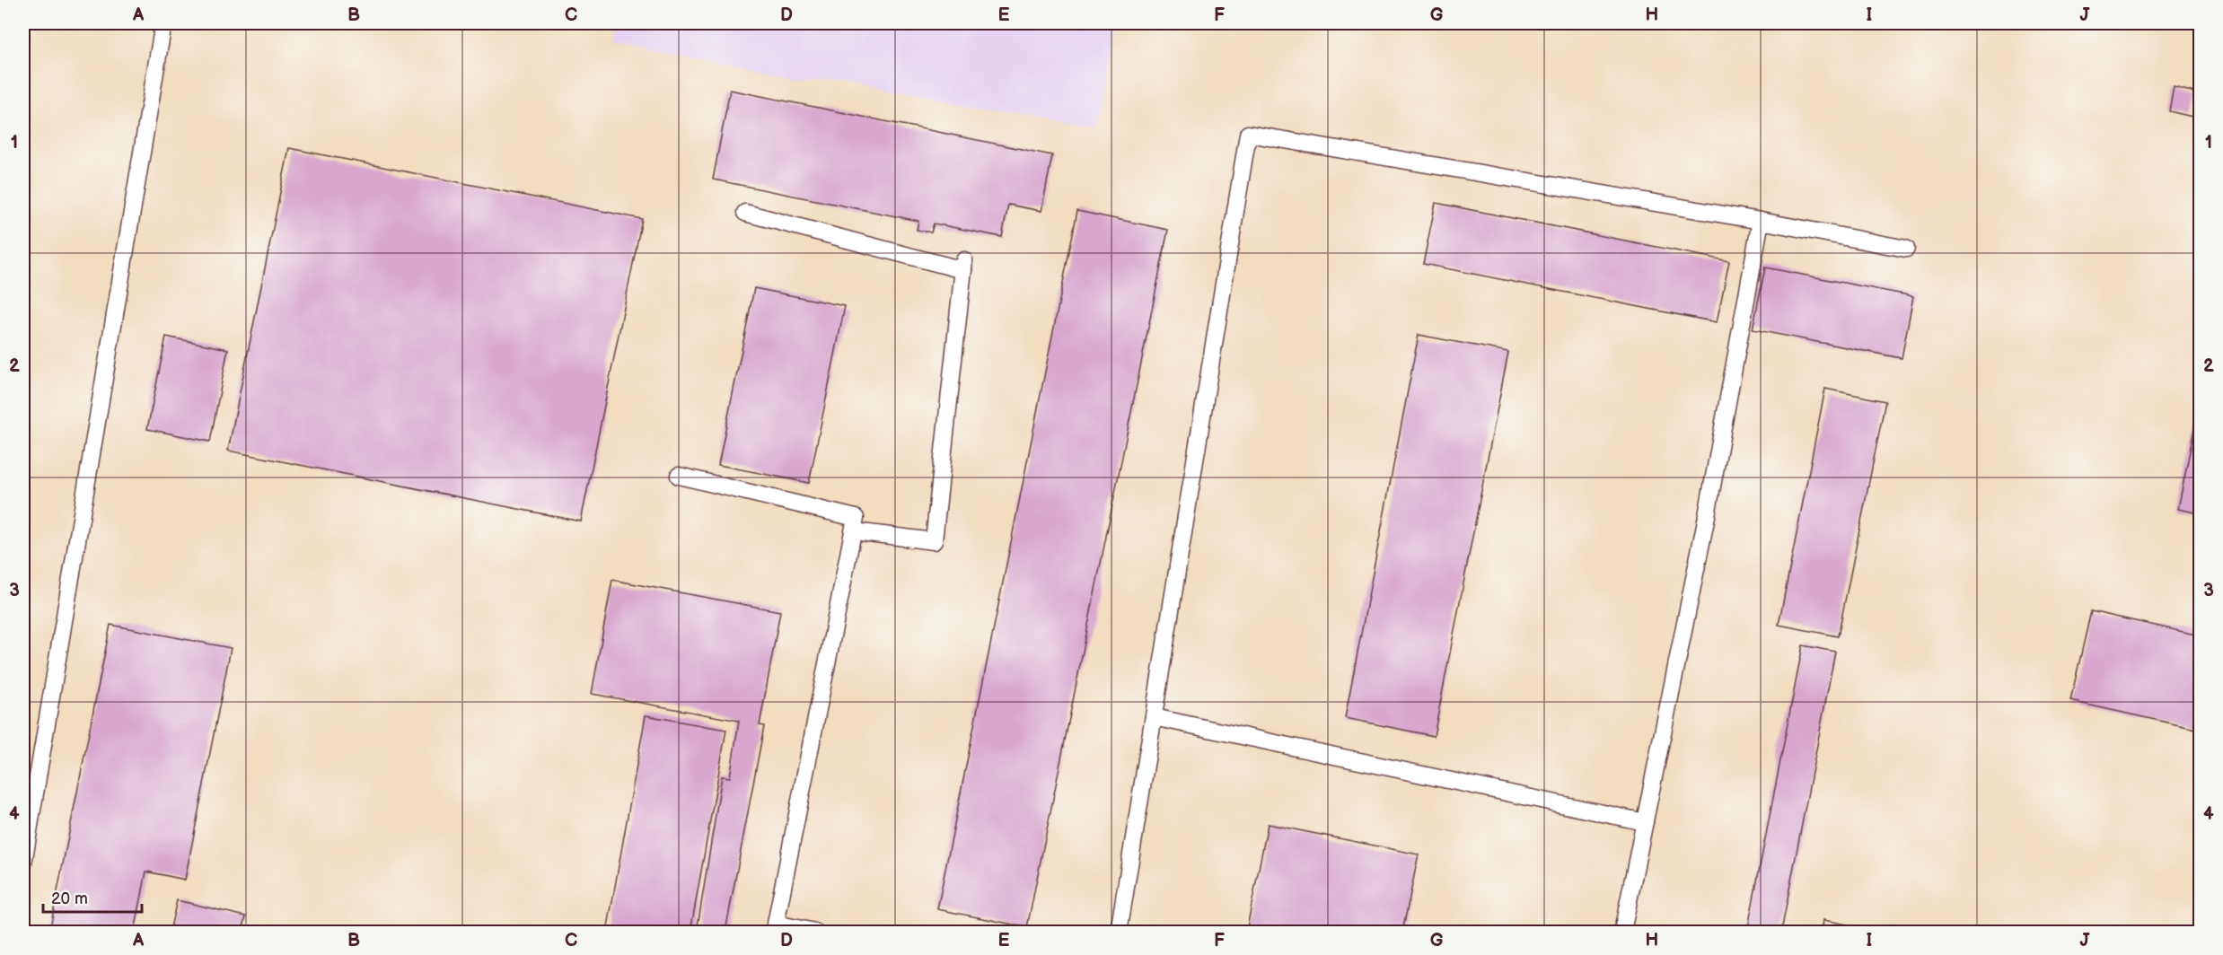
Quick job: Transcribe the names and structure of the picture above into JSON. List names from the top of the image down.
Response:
{
  "scale_bar": "20 m",
  "grid": {
    "columns": [
      "A",
      "B",
      "C",
      "D",
      "E",
      "F",
      "G",
      "H",
      "I",
      "J"
    ],
    "rows": [
      "1",
      "2",
      "3",
      "4"
    ]
  }
}
